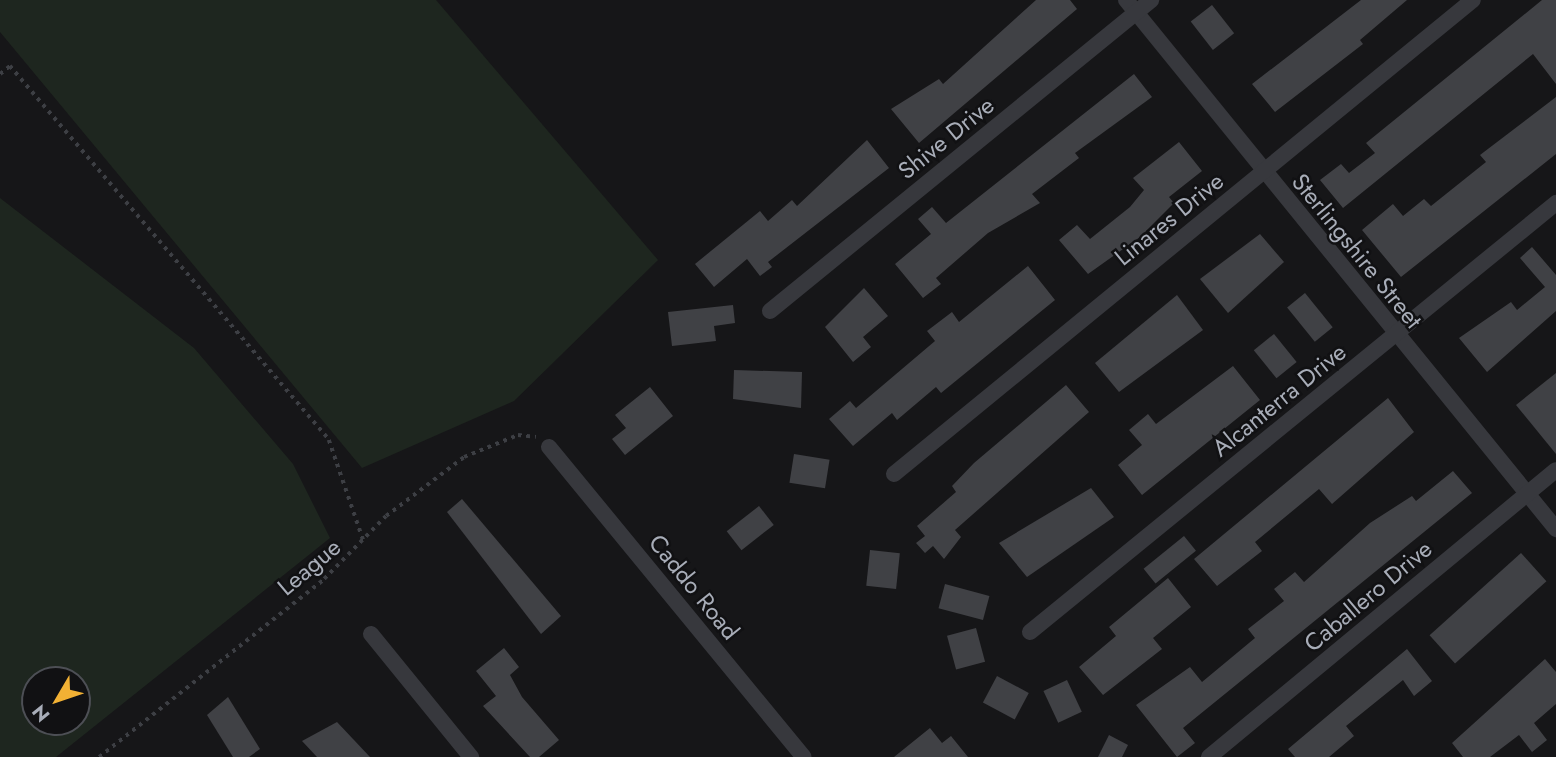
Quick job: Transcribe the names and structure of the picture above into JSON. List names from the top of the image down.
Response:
{
  "streets": {
    "street": [
      "Shive Drive",
      "Linares Drive",
      "Sterlingshire Street",
      "Alcanterra Drive",
      "Caddo Road",
      "Caballero Drive"
    ],
    "path": ["League"]
  },
  "crossings": [
    ["Shive Drive", "Sterlingshire Street"],
    ["Linares Drive", "Sterlingshire Street"],
    ["Sterlingshire Street", "Alcanterra Drive"],
    ["Sterlingshire Street", "Caballero Drive"],
    ["League", "Caddo Road"]
  ],
  "north": "bottom left"
}
